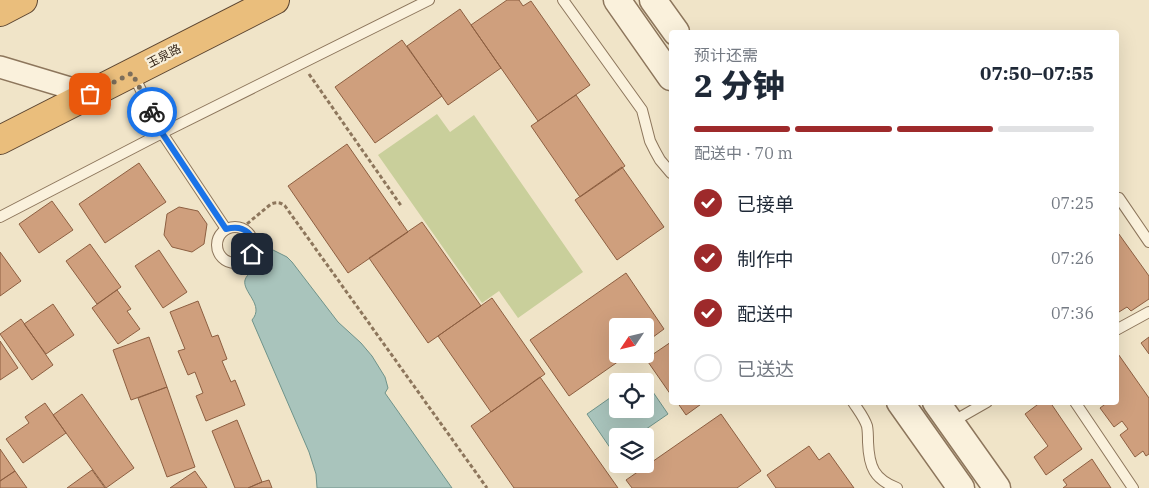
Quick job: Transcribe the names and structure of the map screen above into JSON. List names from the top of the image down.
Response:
{
  "streets": {
    "highway": ["玉泉路"]
  },
  "north": "bottom left",
  "page": {
    "heading": ["2 分钟", "预计还需", "07:50–07:55"],
    "bar": "配送中 · 70 m",
    "list": [
      ["已接单", "07:25"],
      ["制作中", "07:26"],
      ["配送中", "07:36"],
      "已送达"
    ]
  }
}
